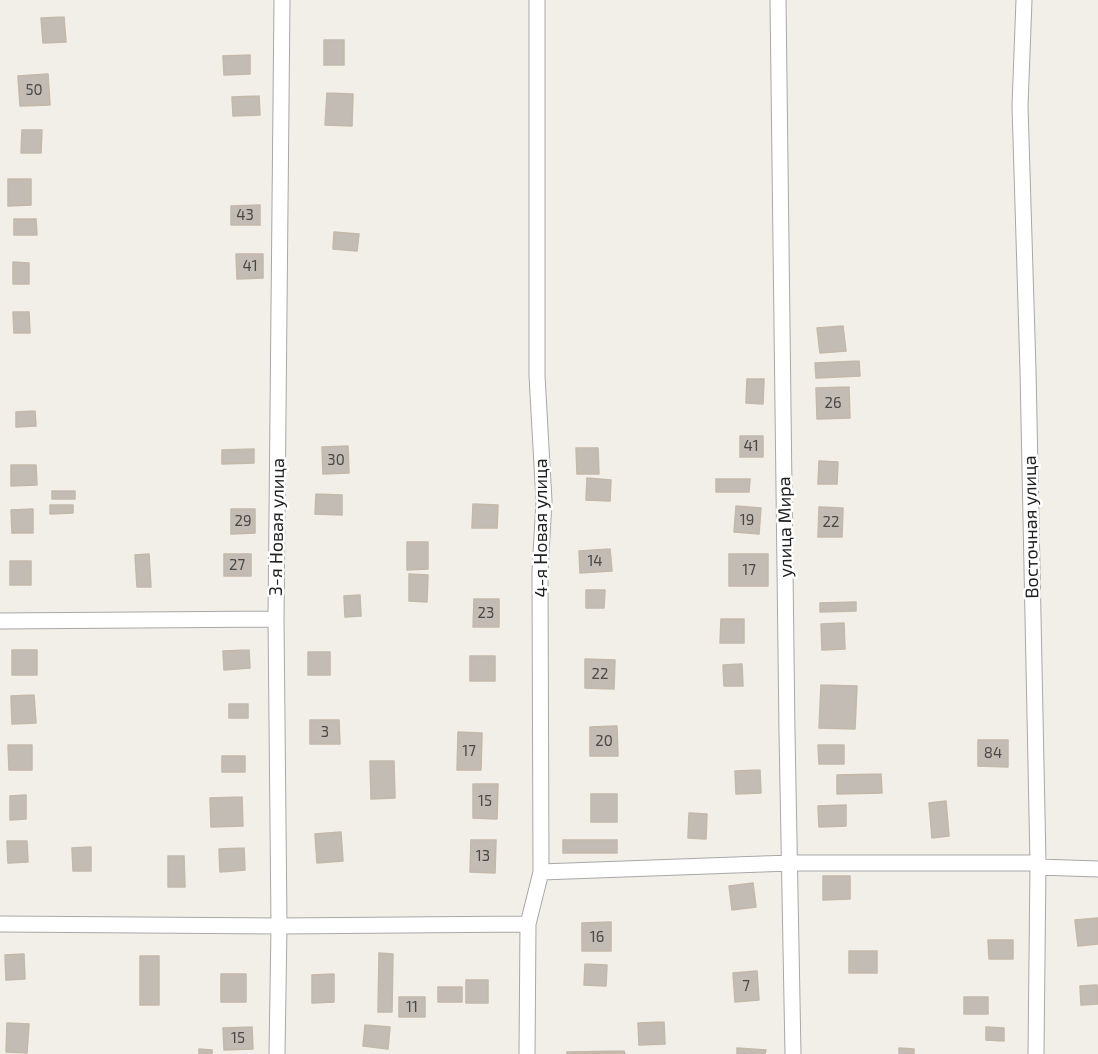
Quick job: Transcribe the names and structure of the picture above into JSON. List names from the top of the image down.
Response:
{
  "streets": {
    "street": [
      "3-я Новая улица",
      "улица Мира",
      "Восточная улица",
      "4-я Новая улица"
    ]
  },
  "house_numbers": [
    "50",
    "43",
    "41",
    "26",
    "41",
    "30",
    "19",
    "29",
    "22",
    "14",
    "27",
    "17",
    "23",
    "22",
    "3",
    "20",
    "17",
    "84",
    "15",
    "13",
    "16",
    "7",
    "11",
    "15"
  ]
}
